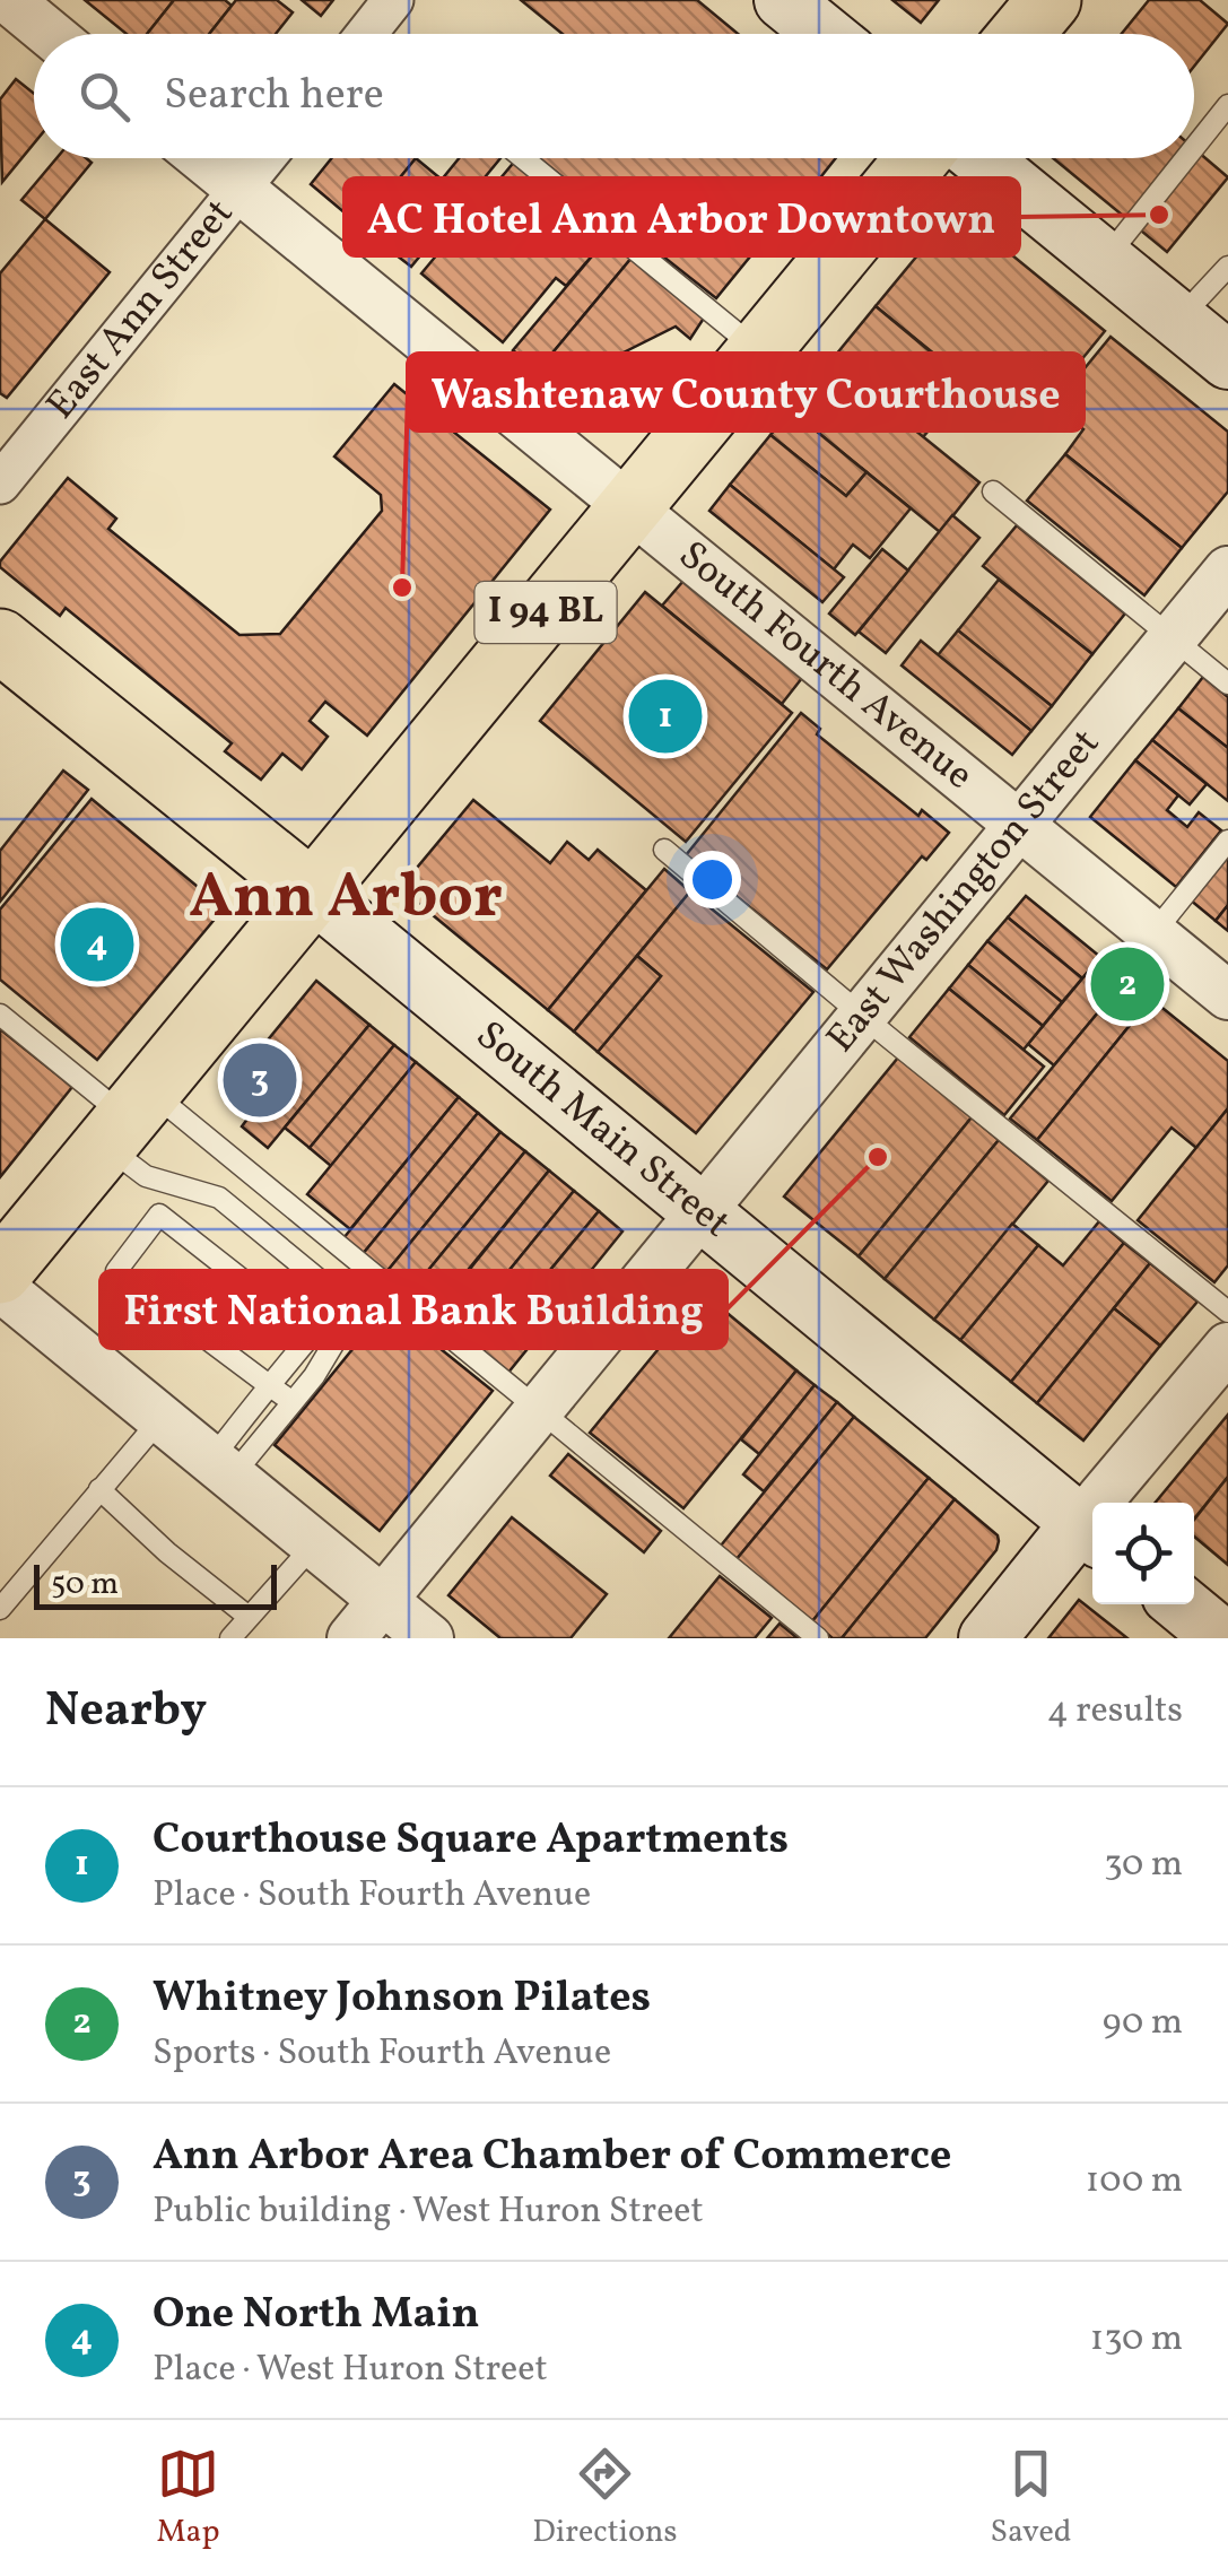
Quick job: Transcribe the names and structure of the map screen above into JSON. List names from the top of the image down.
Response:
{
  "streets": {
    "main road": ["I 94 BL", "South Main Street"],
    "street": ["East Ann Street", "South Fourth Avenue", "East Washington Street"]
  },
  "crossings": [
    ["East Ann Street", "South Fourth Avenue"],
    ["I 94 BL", "South Fourth Avenue"],
    ["I 94 BL", "South Main Street"],
    ["South Fourth Avenue", "East Washington Street"],
    ["East Washington Street", "South Main Street"]
  ],
  "districts": ["Ann Arbor"],
  "places": ["AC Hotel Ann Arbor Downtown", "Washtenaw County Courthouse", "First National Bank Building"],
  "scale_bar": "50 m",
  "page": {
    "search": "Search here",
    "pins": [
      "1",
      "4",
      "2",
      "3"
    ],
    "scale": "50 m",
    "heading": ["Nearby", "4 results"],
    "list": [
      {
        "mark": "1",
        "name": "Courthouse Square Apartments",
        "note": "Place · South Fourth Avenue",
        "value": "30 m"
      },
      {
        "mark": "2",
        "name": "Whitney Johnson Pilates",
        "note": "Sports · South Fourth Avenue",
        "value": "90 m"
      },
      {
        "mark": "3",
        "name": "Ann Arbor Area Chamber of Commerce",
        "note": "Public building · West Huron Street",
        "value": "100 m"
      },
      {
        "mark": "4",
        "name": "One North Main",
        "note": "Place · West Huron Street",
        "value": "130 m"
      }
    ],
    "nav": ["Map", "Directions", "Saved"]
  }
}
